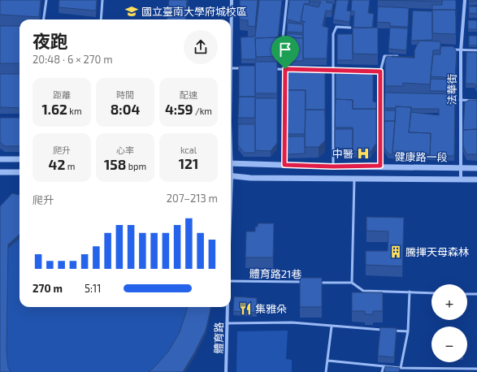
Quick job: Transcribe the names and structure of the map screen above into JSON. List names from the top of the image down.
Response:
{
  "streets": {
    "street": ["法華街", "健康路一段", "體育路"],
    "lane": ["體育路21巷"]
  },
  "crossings": [
    ["法華街", "健康路一段"]
  ],
  "places": {
    "school or university": ["國立臺南大學府城校區"],
    "hospital": ["中醫"],
    "building": ["騰揮天母森林"],
    "restaurant": ["集雅朵"]
  },
  "page": {
    "heading": ["夜跑", "20:48 · 6 × 270 m"],
    "stats": [
      ["距離", "1.62 km"],
      ["時間", "8:04"],
      ["配速", "4:59 /km"],
      ["爬升", "42 m"],
      ["心率", "158 bpm"],
      ["kcal", "121"]
    ],
    "chart": ["爬升", "207–213 m"],
    "list": [
      {
        "name": "270 m",
        "note": "5:11"
      }
    ],
    "map_buttons": ["+", "−"]
  }
}
